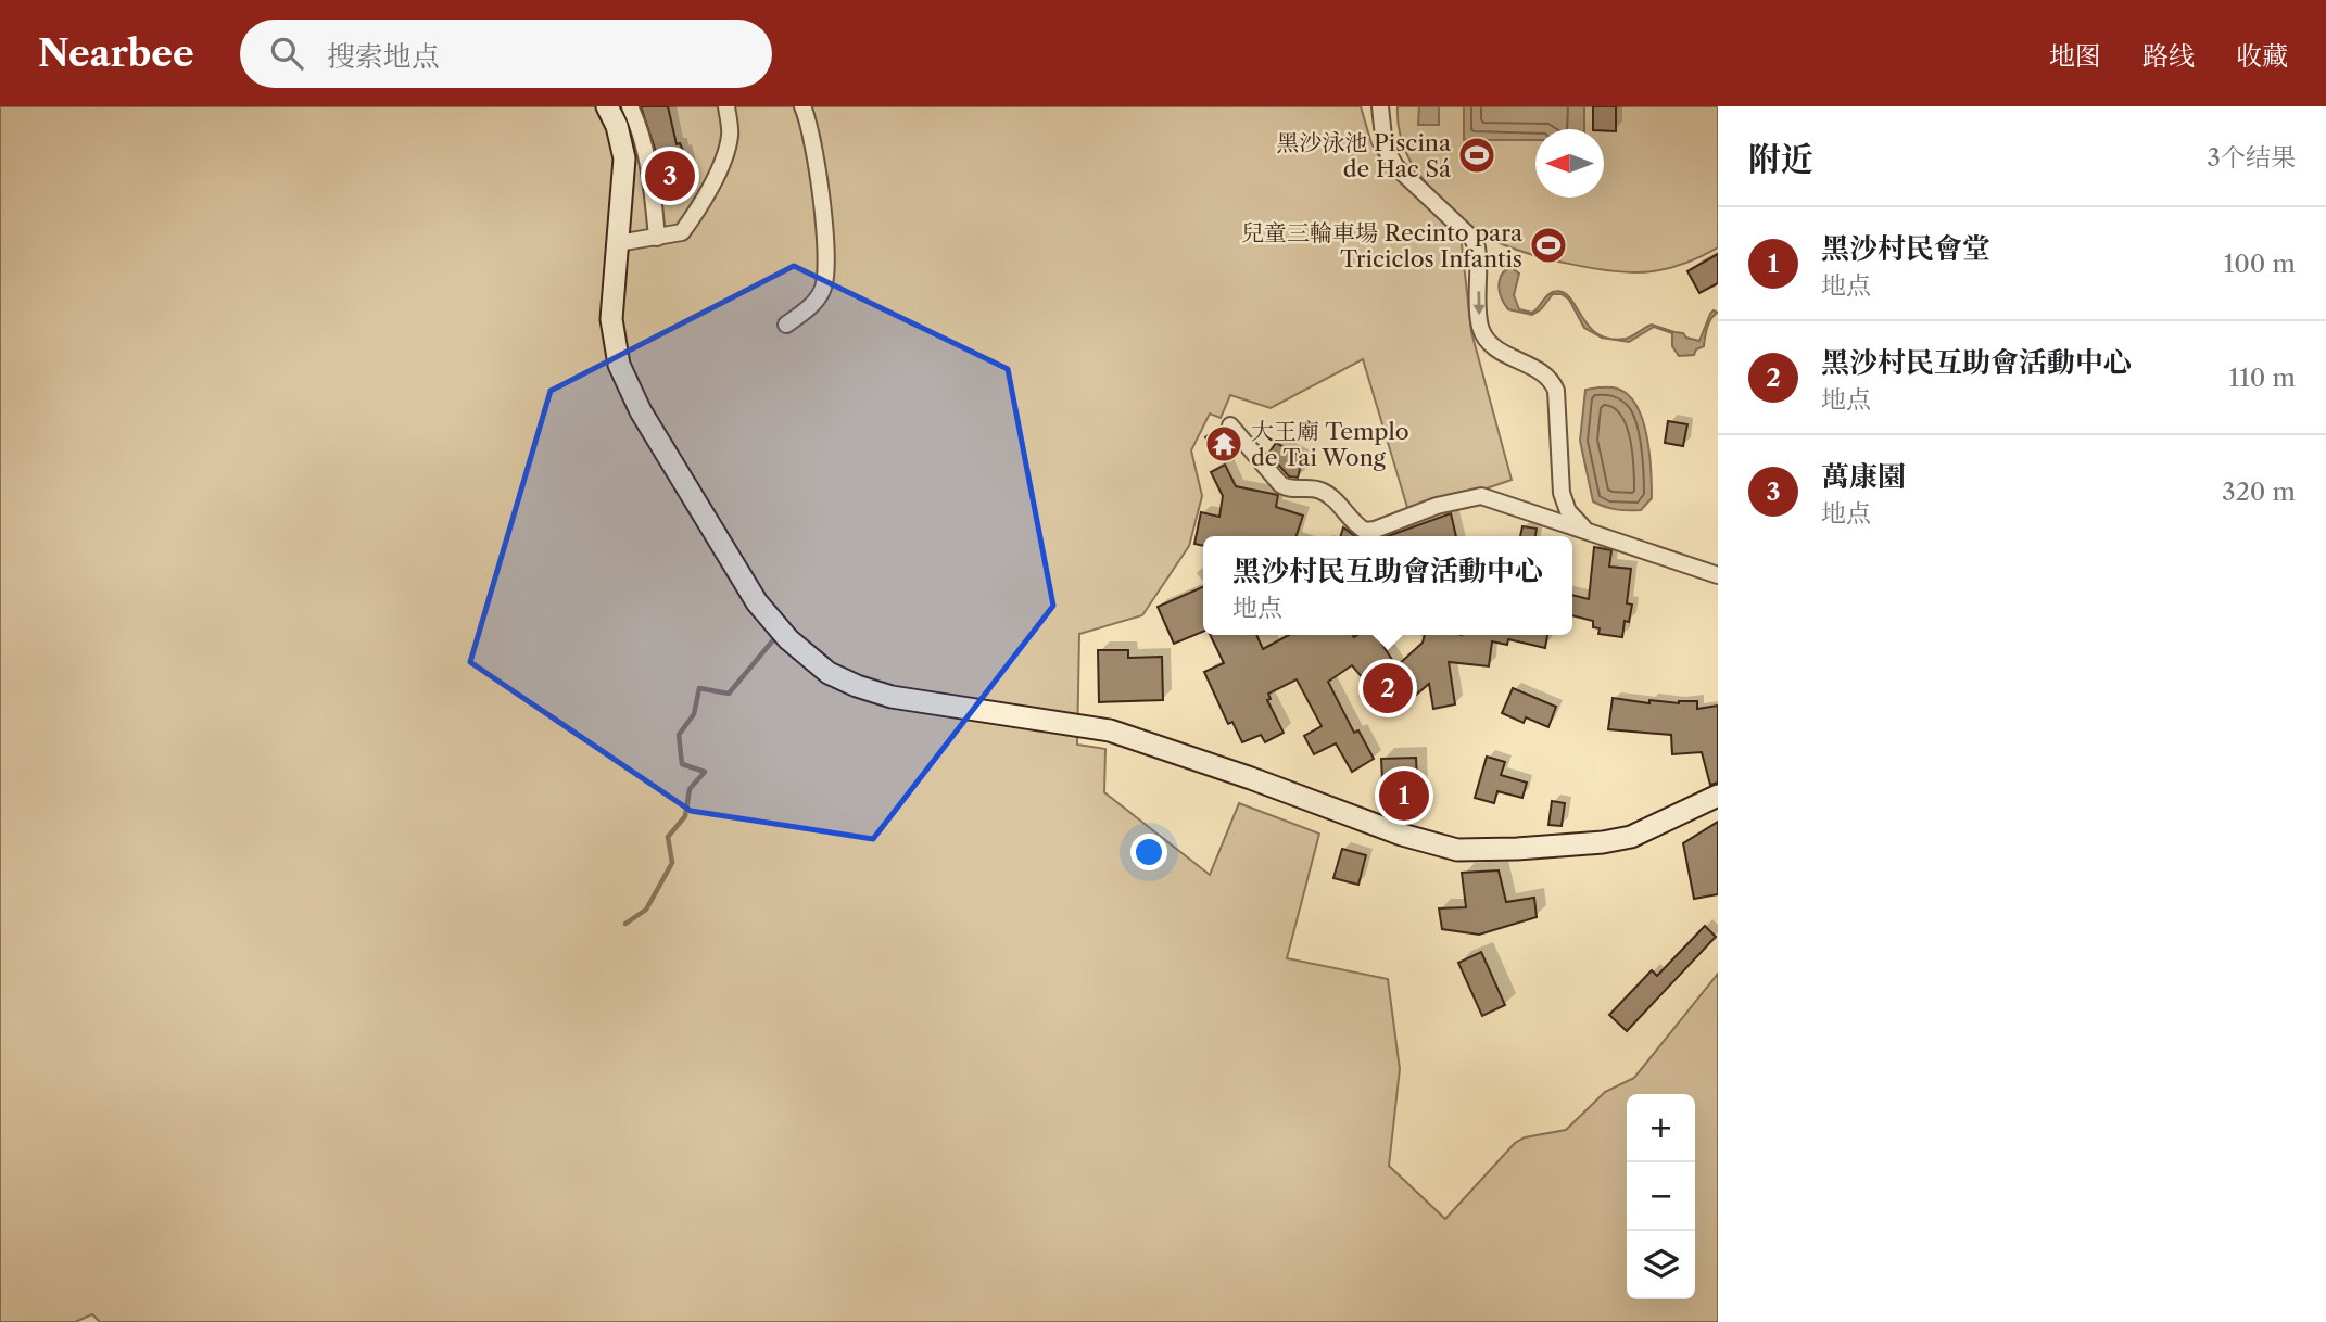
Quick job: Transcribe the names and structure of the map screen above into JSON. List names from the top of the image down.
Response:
{
  "places": {
    "sports": ["黑沙泳池 Piscina de Hac Sá", "兒童三輪車場 Recinto para Triciclos Infantis"],
    "temple": ["大王廟 Templo de Tai Wong"]
  },
  "north": "left",
  "page": {
    "header": "Nearbee",
    "search": "搜索地点",
    "nav": ["地图", "路线", "收藏"],
    "heading": ["附近", "3个结果"],
    "pins": ["3", "2", "1"],
    "list": [
      {
        "mark": "1",
        "name": "黑沙村民會堂",
        "note": "地点",
        "value": "100 m"
      },
      {
        "mark": "2",
        "name": "黑沙村民互助會活動中心",
        "note": "地点",
        "value": "110 m"
      },
      {
        "mark": "3",
        "name": "萬康園",
        "note": "地点",
        "value": "320 m"
      }
    ],
    "popup": ["黑沙村民互助會活動中心", "地点"],
    "map_buttons": ["+", "−"]
  }
}
